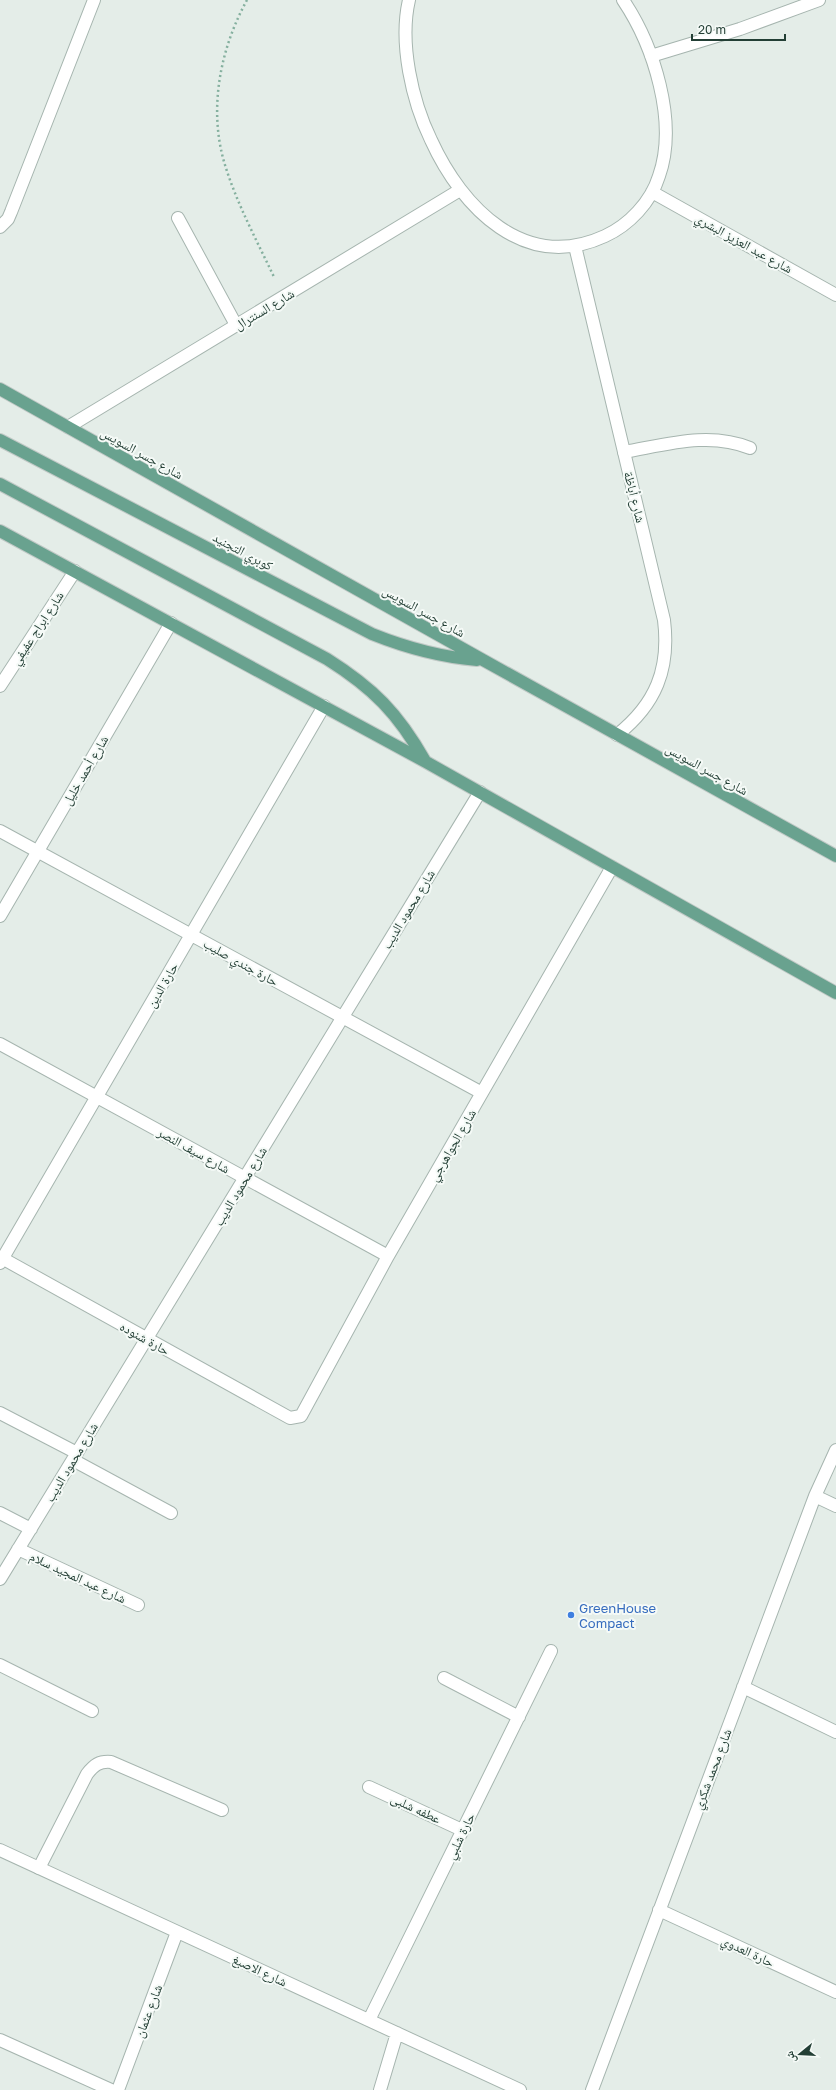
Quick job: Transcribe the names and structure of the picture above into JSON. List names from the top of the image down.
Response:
{
  "streets": {
    "main road": ["شارع جسر السويس", "كوبري التجنيد"],
    "street": [
      "شارع عبد العزيز البشري",
      "شارع السنترال",
      "شارع أباظة",
      "شارع ابراج عفيفي",
      "شارع أحمد خليل",
      "شارع محمود الديب",
      "حارة جندي صليب",
      "حارة الدين",
      "شارع الجواهرجي",
      "شارع سيف النصر",
      "حارة شنوده",
      "شارع عبد المجيد سلام",
      "شارع محمد شكري",
      "عطفه شلبى",
      "حارة شلبي",
      "حارة العدوي",
      "شارع الاصبغ",
      "شارع عثمان"
    ]
  },
  "crossings": [
    ["شارع السنترال", "شارع جسر السويس"],
    ["شارع جسر السويس", "شارع أباظة"],
    ["شارع جسر السويس", "كوبري التجنيد"],
    ["شارع أحمد خليل", "حارة جندي صليب"],
    ["شارع محمود الديب", "حارة جندي صليب"],
    ["شارع محمود الديب", "شارع سيف النصر"],
    ["شارع محمود الديب", "حارة شنوده"],
    ["شارع محمود الديب", "شارع عبد المجيد سلام"],
    ["حارة جندي صليب", "حارة الدين"],
    ["حارة جندي صليب", "شارع الجواهرجي"],
    ["حارة الدين", "شارع سيف النصر"],
    ["حارة الدين", "حارة شنوده"],
    ["شارع الجواهرجي", "شارع سيف النصر"],
    ["شارع الجواهرجي", "حارة شنوده"],
    ["شارع محمد شكري", "حارة العدوي"],
    ["عطفه شلبى", "حارة شلبي"],
    ["حارة شلبي", "شارع الاصبغ"],
    ["شارع الاصبغ", "شارع عثمان"]
  ],
  "places": ["GreenHouse Compact"],
  "scale_bar": "20 m",
  "north": "left"
}
